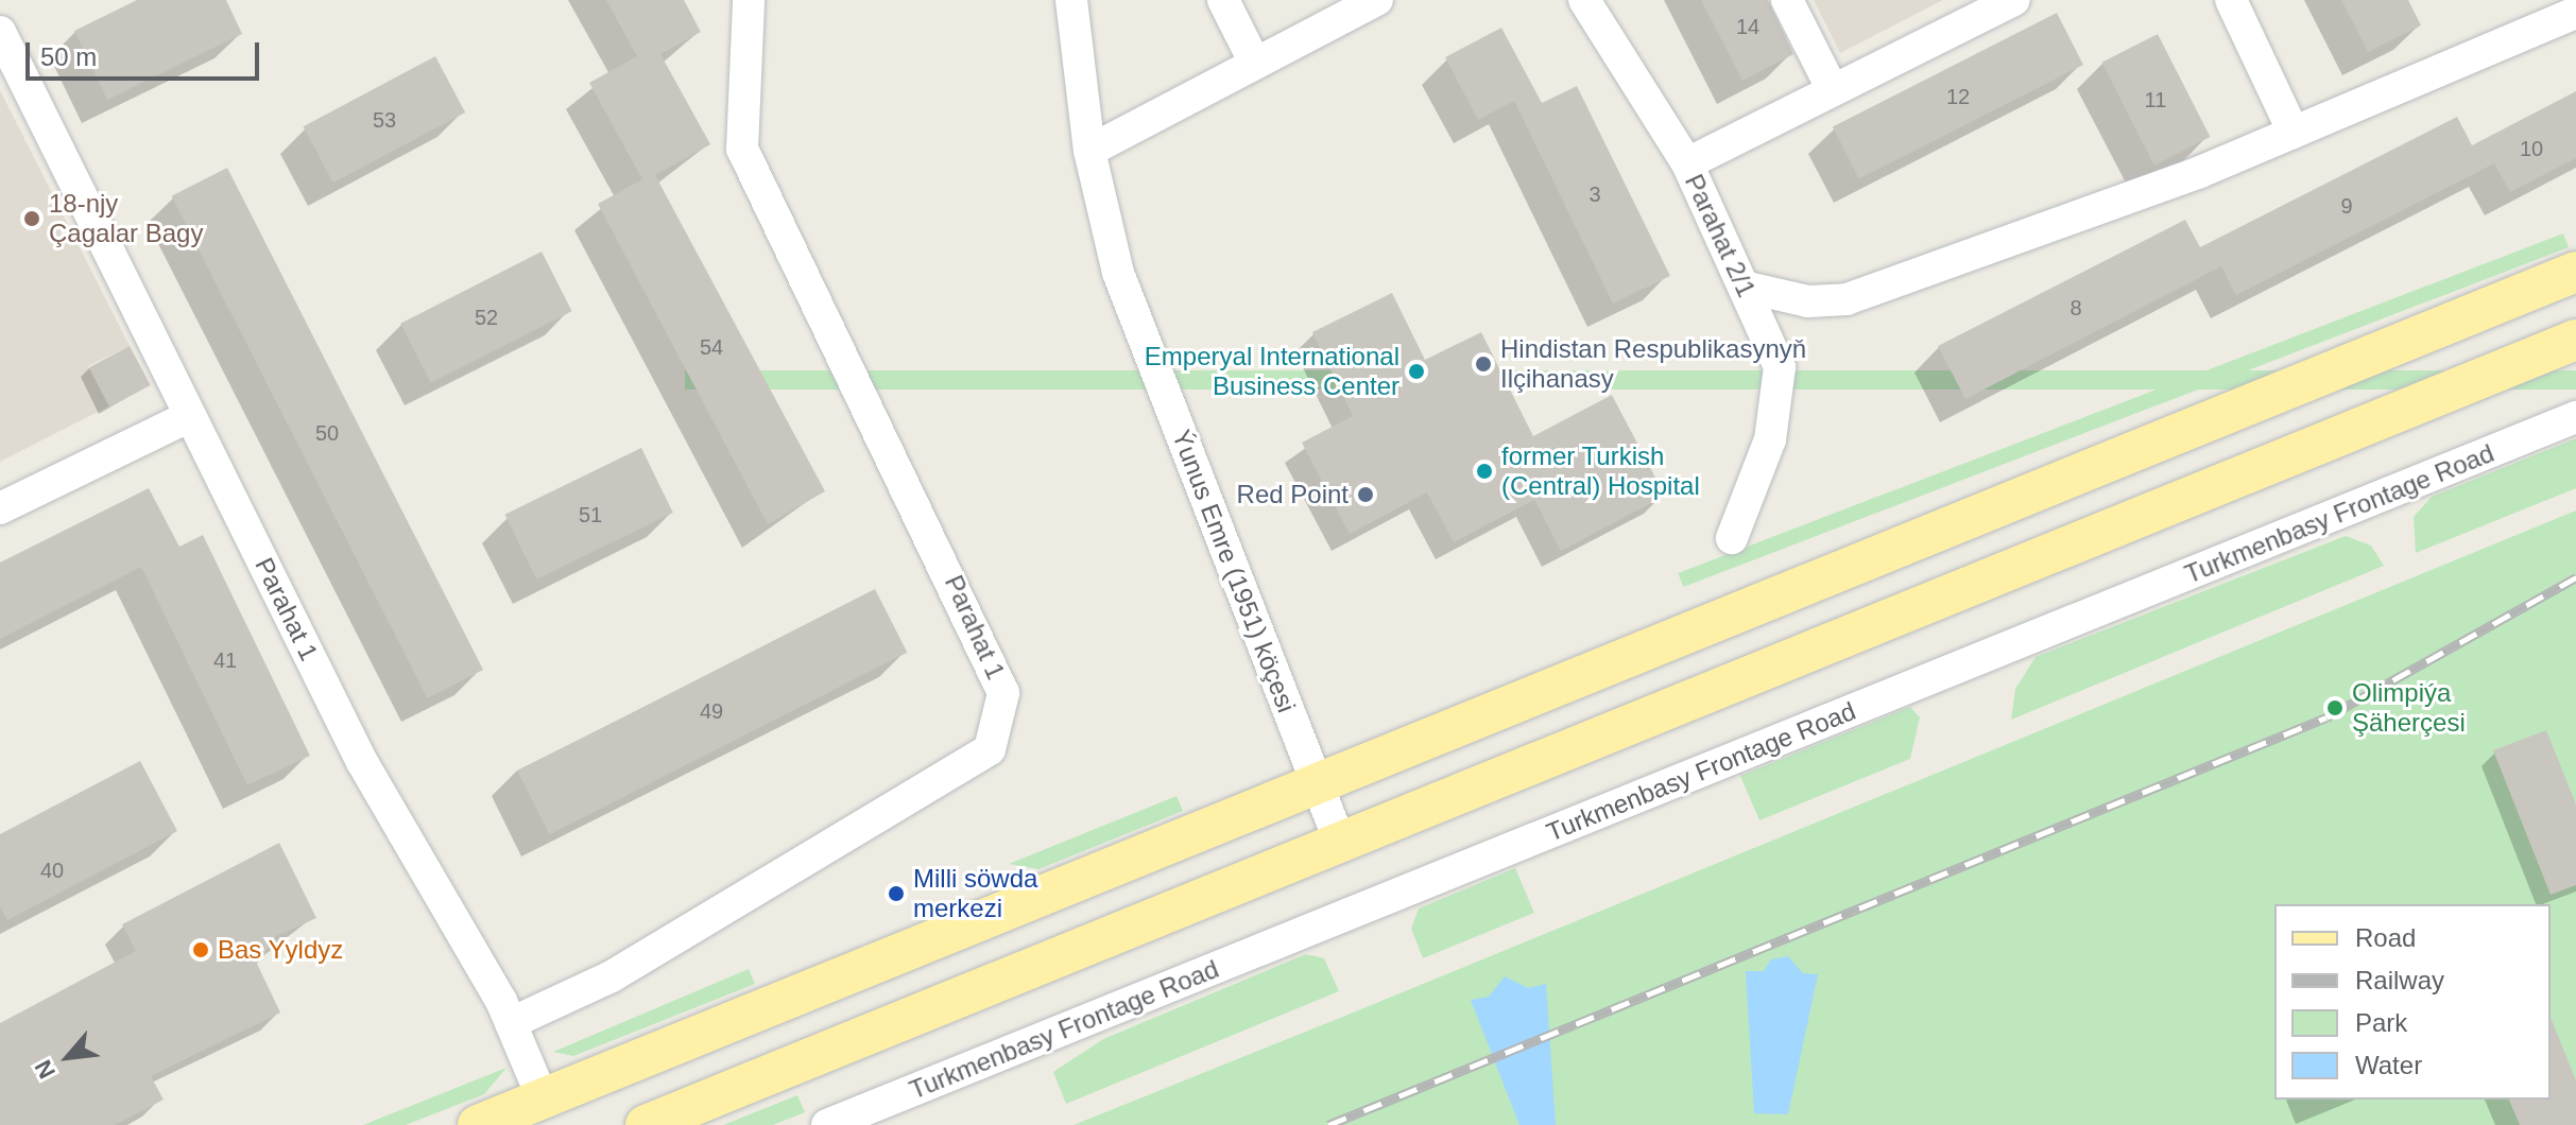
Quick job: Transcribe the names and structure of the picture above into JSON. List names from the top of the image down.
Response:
{
  "streets": {
    "street": [
      "Parahat 2/1",
      "Turkmenbasy Frontage Road",
      "Ýunus Emre (1951) köçesi",
      "Parahat 1"
    ]
  },
  "places": [
    "18-njy Çagalar Bagy",
    "Hindistan Respublikasynyň Ilçihanasy",
    "Emperyal International Business Center",
    "former Turkish (Central) Hospital",
    "Red Point",
    "Olimpiýa Şäherçesi",
    "Milli söwda merkezi",
    "Bas Yyldyz"
  ],
  "house_numbers": [
    "14",
    "12",
    "11",
    "53",
    "10",
    "3",
    "9",
    "8",
    "52",
    "54",
    "50",
    "51",
    "41",
    "49",
    "40"
  ],
  "legend": [
    "Road",
    "Railway",
    "Park",
    "Water"
  ],
  "scale_bar": "50 m",
  "north": "bottom left"
}
